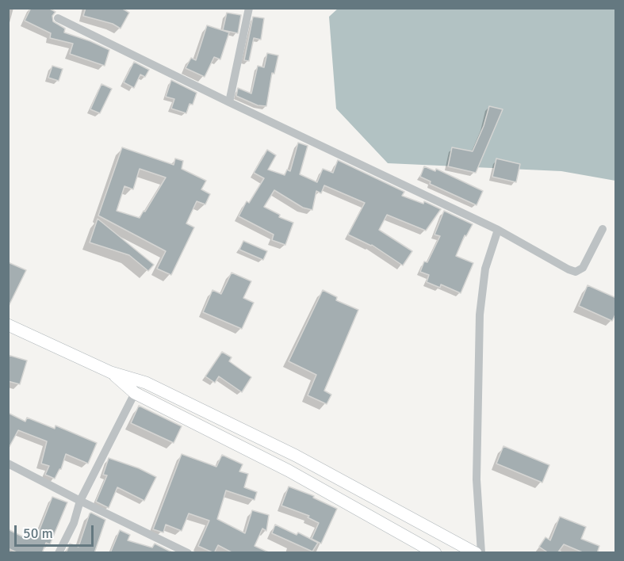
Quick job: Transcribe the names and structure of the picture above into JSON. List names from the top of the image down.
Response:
{
  "scale_bar": "50 m"
}
